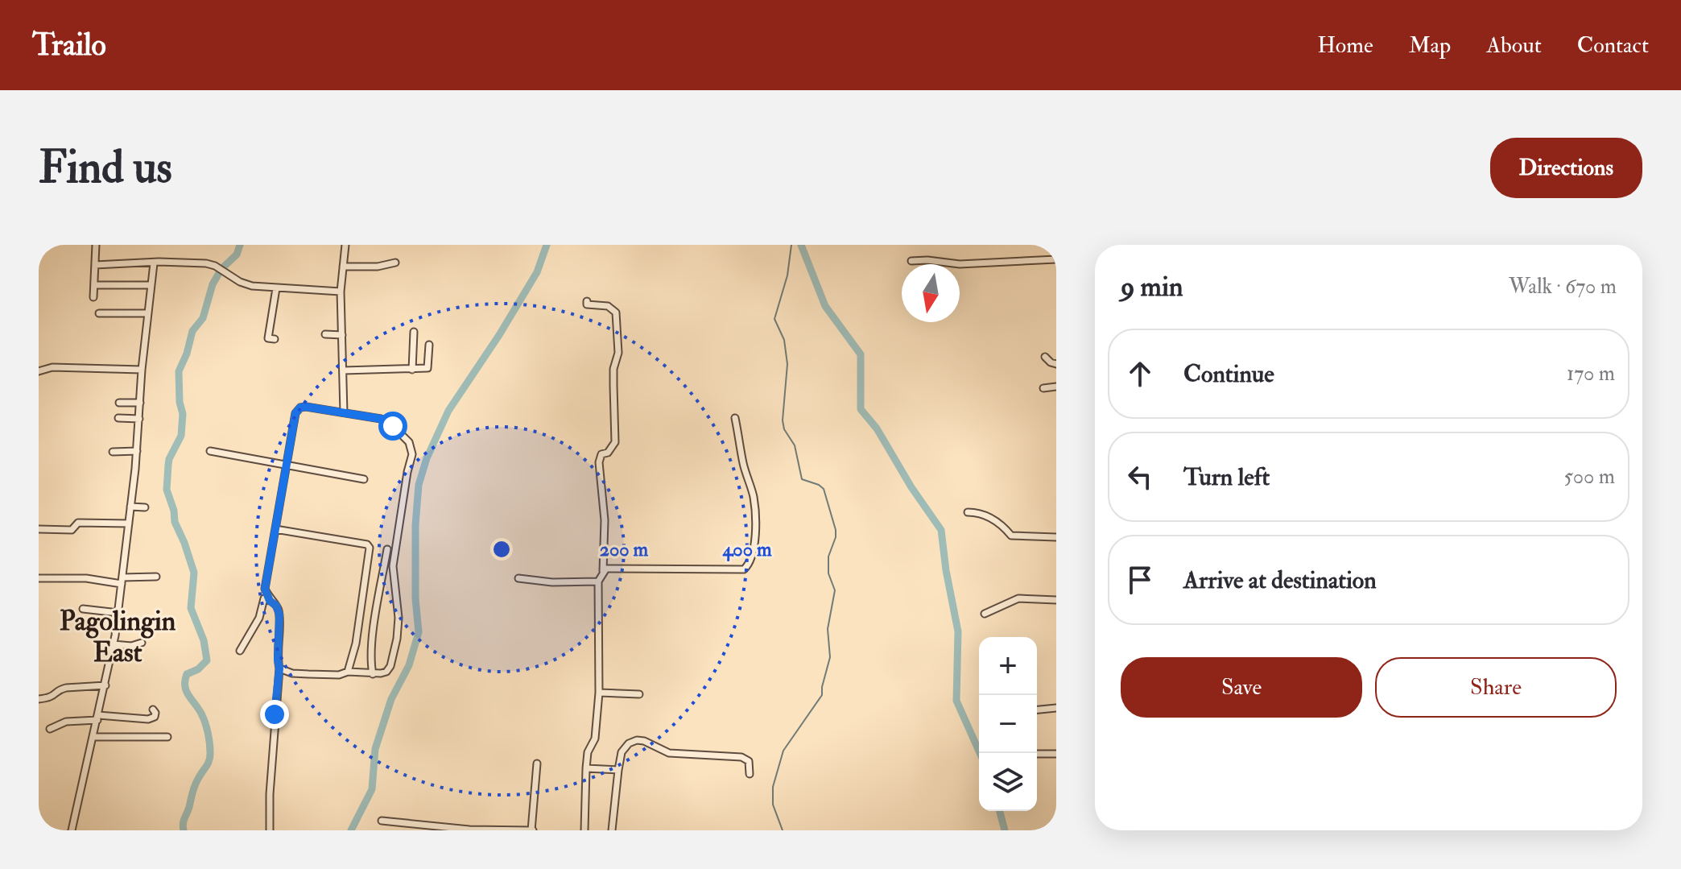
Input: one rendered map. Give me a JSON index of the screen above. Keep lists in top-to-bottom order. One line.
{"districts":["Pagolingin East"],"north":"bottom","page":{"header":"Trailo","nav":["Home","Map","About","Contact"],"buttons":["Directions",["Save","Share"]],"title":"Find us","heading":["9 min","Walk · 670 m"],"list":[["Continue","170 m"],["Turn left","500 m"],"Arrive at destination"],"map_buttons":["+","−"]},"rings":["200 m","400 m"]}
